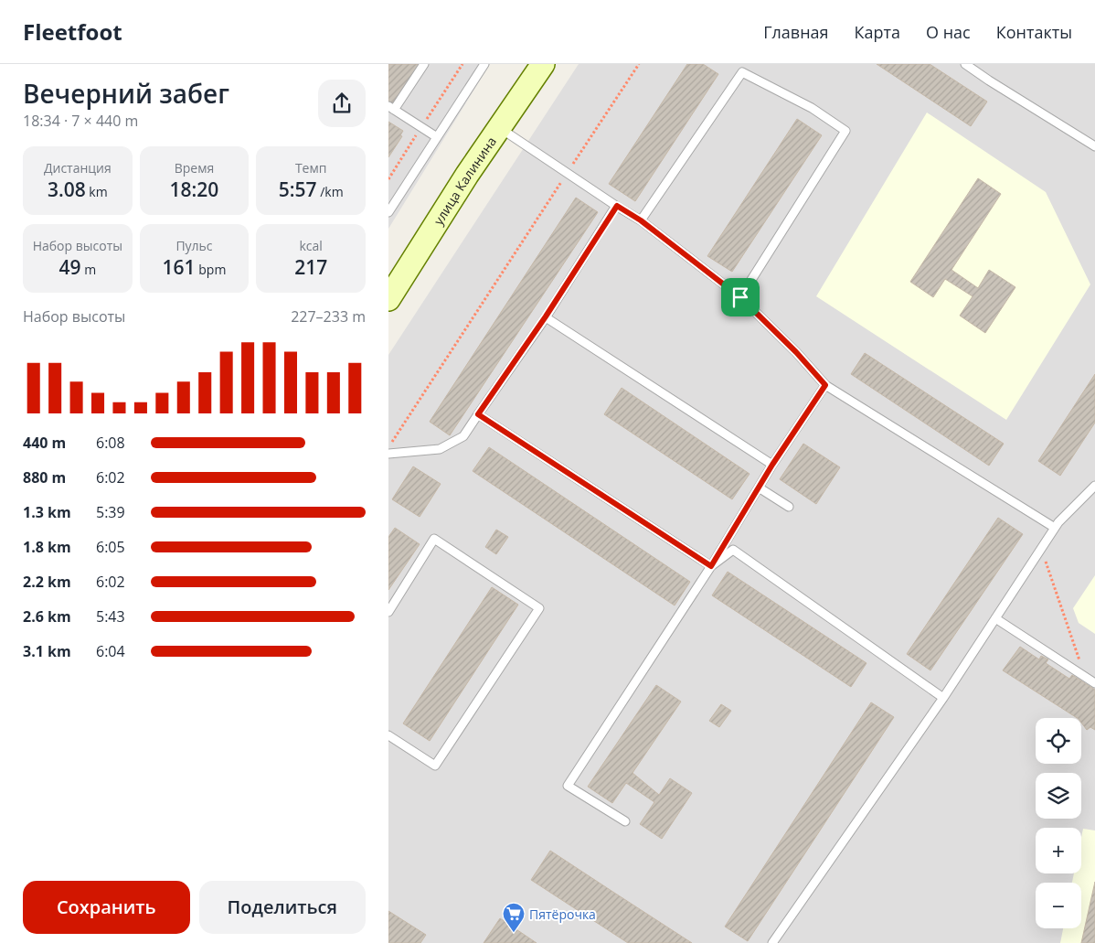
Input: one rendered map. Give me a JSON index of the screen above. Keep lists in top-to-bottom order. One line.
{"streets":{"street":["улица Калинина"]},"places":{"supermarket":["Пятёрочка"]},"page":{"header":"Fleetfoot","nav":["Главная","Карта","О нас","Контакты"],"heading":["Вечерний забег","18:34 · 7 × 440 m"],"stats":[["Дистанция","3.08 km"],["Время","18:20"],["Темп","5:57 /km"],["Набор высоты","49 m"],["Пульс","161 bpm"],["kcal","217"]],"chart":["Набор высоты","227–233 m"],"list":[{"name":"440 m","note":"6:08"},{"name":"880 m","note":"6:02"},{"name":"1.3 km","note":"5:39"},{"name":"1.8 km","note":"6:05"},{"name":"2.2 km","note":"6:02"},{"name":"2.6 km","note":"5:43"},{"name":"3.1 km","note":"6:04"}],"map_buttons":["+","−"],"buttons":["Сохранить","Поделиться"]}}
